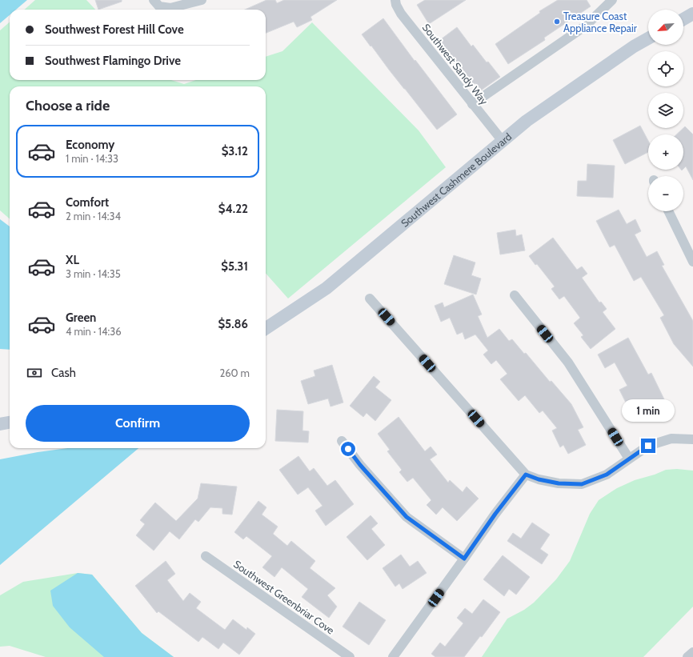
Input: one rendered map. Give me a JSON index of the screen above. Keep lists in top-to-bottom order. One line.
{"streets":{"street":["Southwest Sandy Way","Southwest Cashmere Boulevard","Southwest Greenbriar Cove"]},"crossings":[["Southwest Sandy Way","Southwest Cashmere Boulevard"]],"places":["Treasure Coast Appliance Repair"],"north":"bottom left","page":{"map_buttons":["+","−"],"banner":["Southwest Forest Hill Cove","Southwest Flamingo Drive"],"heading":"Choose a ride","list":[{"name":"Economy","note":"1 min · 14:33","value":"$3.12"},{"name":"Comfort","note":"2 min · 14:34","value":"$4.22"},{"name":"XL","note":"3 min · 14:35","value":"$5.31"},{"name":"Green","note":"4 min · 14:36","value":"$5.86"}],"pay":["Cash","260 m"],"buttons":"Confirm","bubble":"1 min"}}
